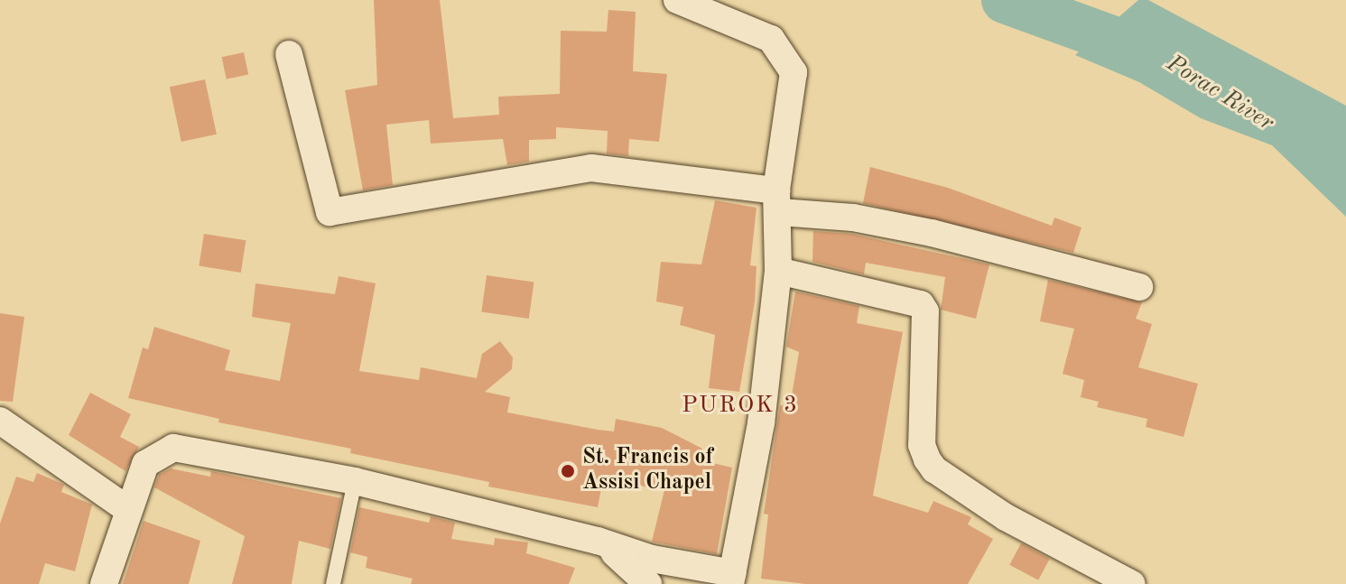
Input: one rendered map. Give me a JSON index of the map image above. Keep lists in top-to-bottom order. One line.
{"districts":["PUROK 3"],"water":["Porac River"],"places":["St. Francis of Assisi Chapel"]}
